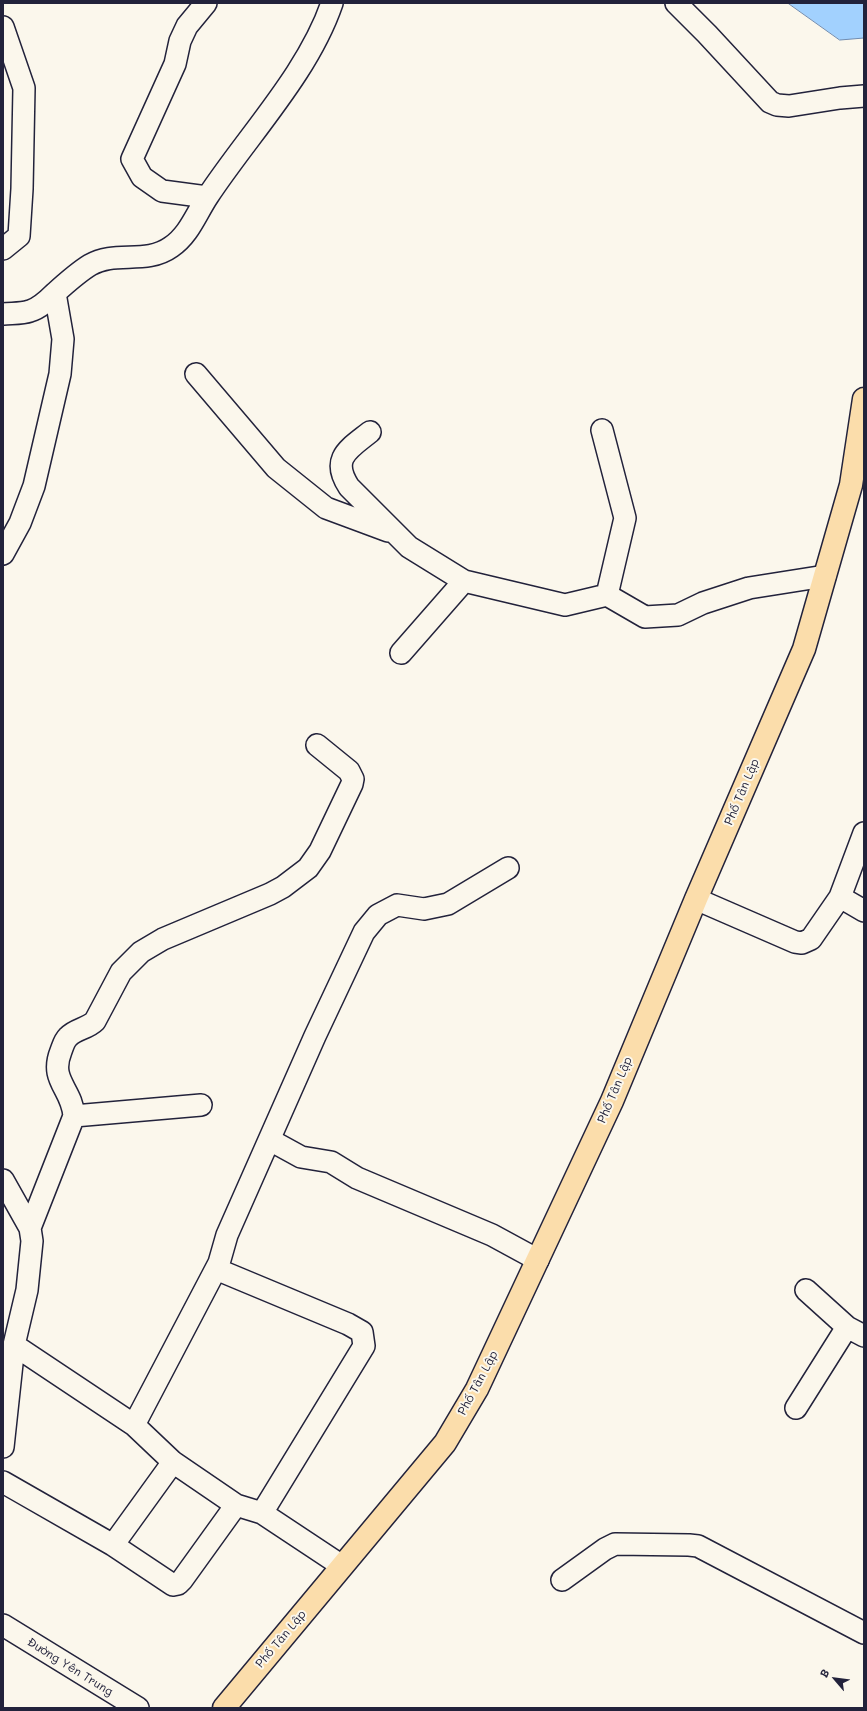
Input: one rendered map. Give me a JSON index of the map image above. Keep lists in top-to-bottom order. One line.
{"streets":{"main road":["Phố Tân Lập"],"street":["Đường Yên Trung"]},"north":"top left"}
